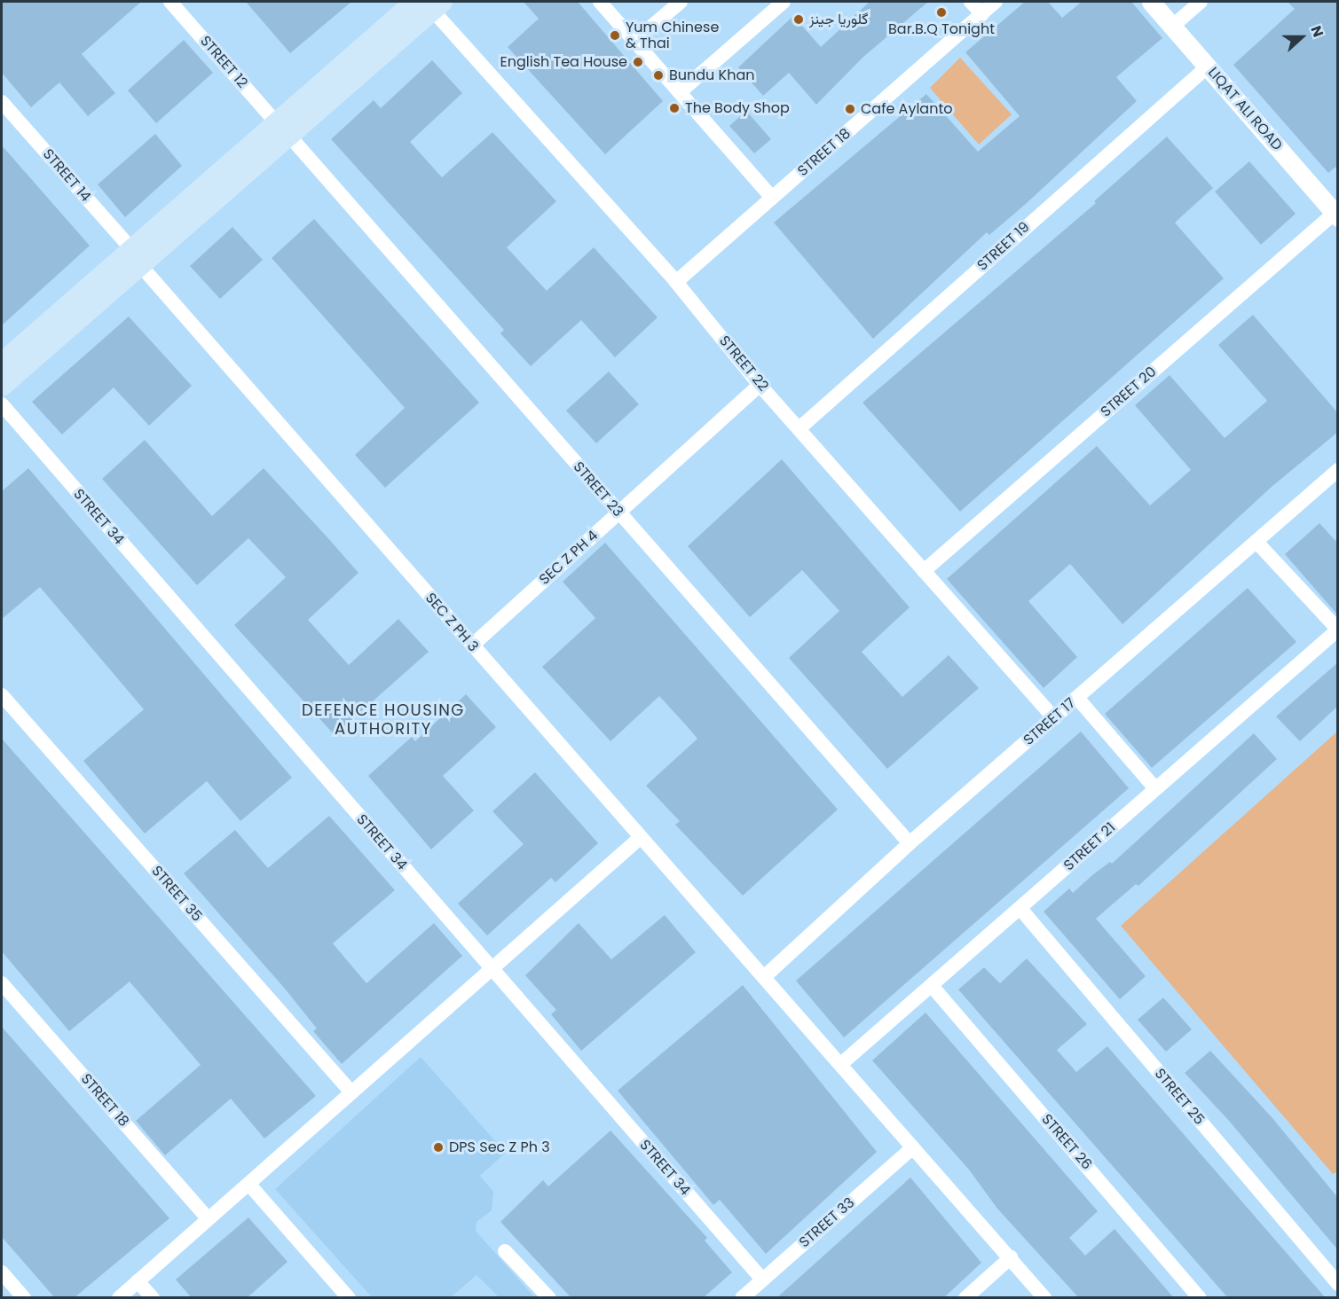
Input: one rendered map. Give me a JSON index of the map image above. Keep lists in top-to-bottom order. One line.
{"streets":{"street":["STREET 12","LIQAT ALI ROAD","STREET 18","STREET 14","STREET 19","STREET 22","STREET 20","STREET 23","STREET 34","SEC Z PH 4","SEC Z PH 3","STREET 17","STREET 21","STREET 35","STREET 25","STREET 26","STREET 33"]},"crossings":[["STREET 12","STREET 23"],["LIQAT ALI ROAD","STREET 19"],["LIQAT ALI ROAD","STREET 20"],["STREET 18","STREET 22"],["STREET 14","SEC Z PH 3"],["STREET 19","STREET 22"],["STREET 22","STREET 20"],["STREET 22","SEC Z PH 4"],["STREET 22","STREET 17"],["STREET 23","SEC Z PH 4"],["STREET 23","STREET 17"],["STREET 34","STREET 33"],["SEC Z PH 4","SEC Z PH 3"],["SEC Z PH 3","STREET 17"],["SEC Z PH 3","STREET 21"],["SEC Z PH 3","STREET 33"],["STREET 21","STREET 25"],["STREET 21","STREET 26"]],"districts":["DEFENCE HOUSING AUTHORITY"],"places":["Bar.B.Q Tonight","گلوریا جینز","Yum Chinese & Thai","English Tea House","Bundu Khan","The Body Shop","Cafe Aylanto","DPS Sec Z Ph 3"],"north":"right"}
